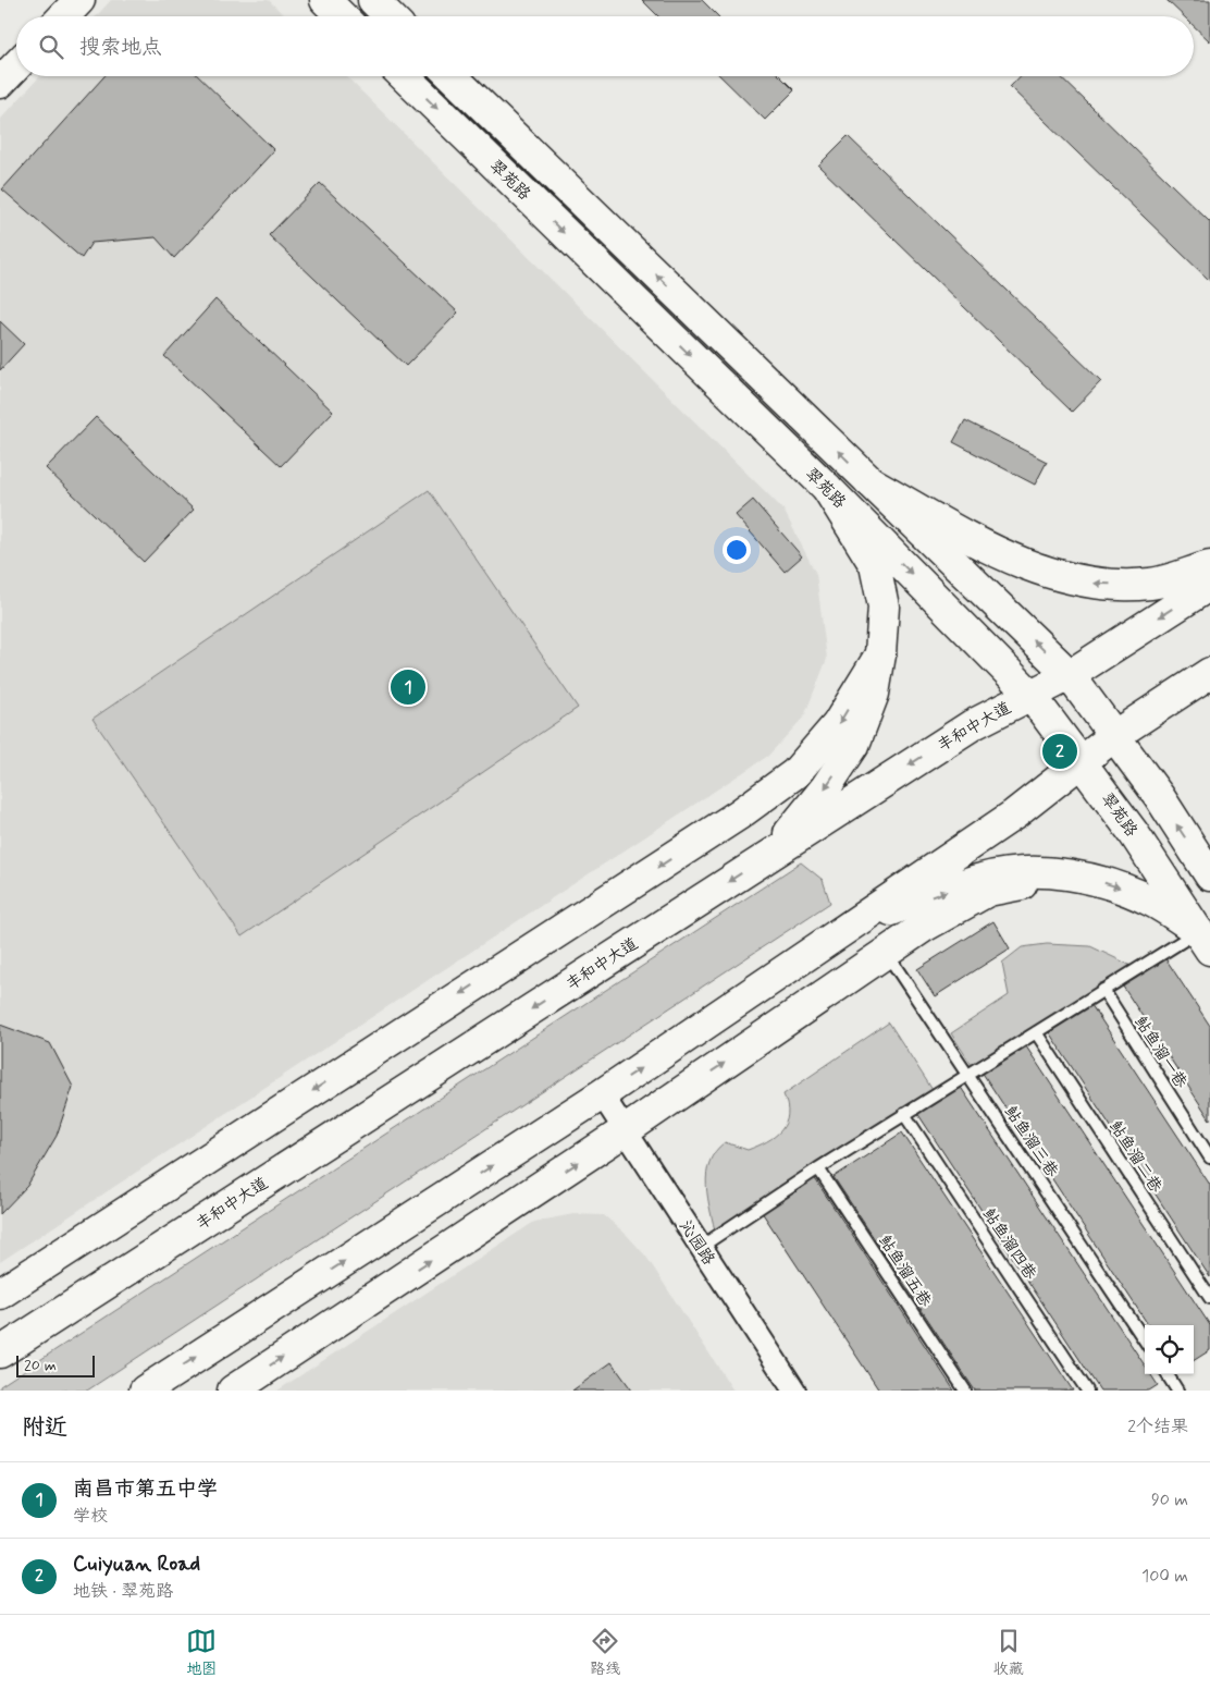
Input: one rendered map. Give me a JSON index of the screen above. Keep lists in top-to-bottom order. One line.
{"streets":{"main road":["翠苑路","丰和中大道"],"street":["沁园路"],"lane":["鲇鱼溜一巷","鲇鱼溜三巷","鲇鱼溜二巷","鲇鱼溜四巷","鲇鱼溜五巷"]},"crossings":[["翠苑路","丰和中大道"]],"scale_bar":"20 m","page":{"search":"搜索地点","pins":["1","2"],"scale":"20 m","heading":["附近","2个结果"],"list":[{"mark":"1","name":"南昌市第五中学","note":"学校","value":"90 m"},{"mark":"2","name":"Cuiyuan Road","note":"地铁 · 翠苑路","value":"100 m"}],"nav":["地图","路线","收藏"]}}
